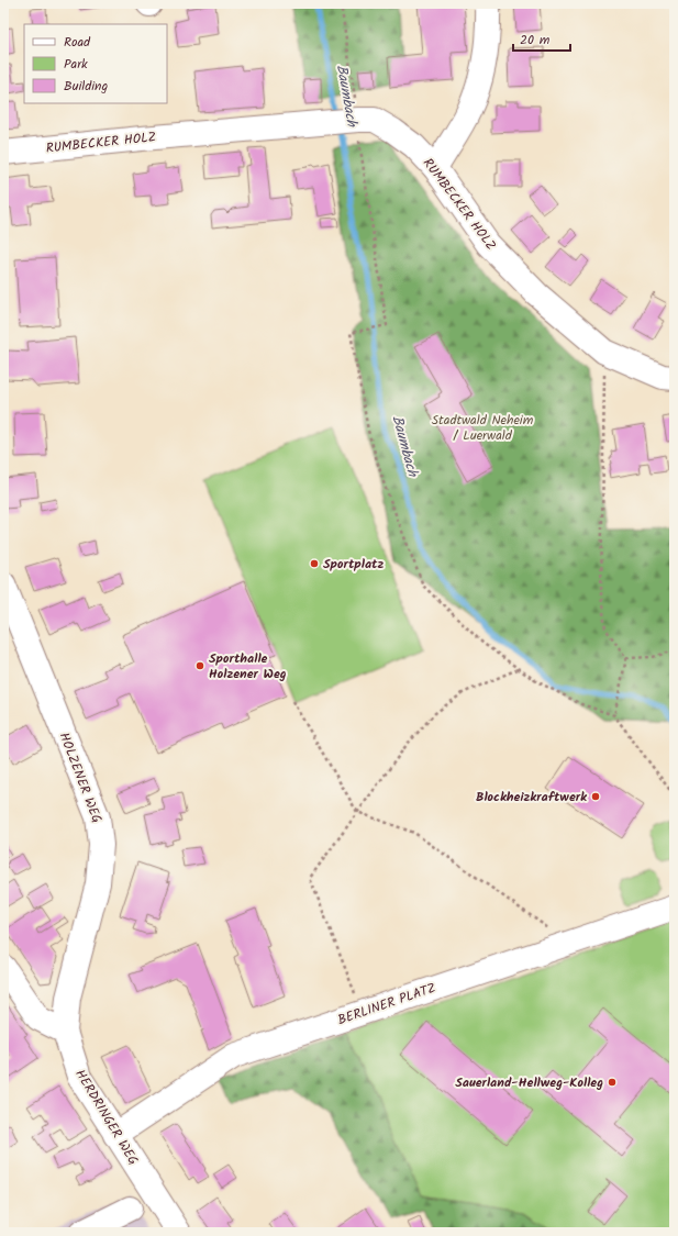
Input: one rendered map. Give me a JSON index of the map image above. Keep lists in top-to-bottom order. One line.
{"streets":{"street":["RUMBECKER HOLZ","HOLZENER WEG","BERLINER PLATZ","HERDRINGER WEG"]},"crossings":[["HOLZENER WEG","HERDRINGER WEG"],["BERLINER PLATZ","HERDRINGER WEG"]],"water":["Baumbach"],"parks":["Stadtwald Neheim / Luerwald"],"places":["Sportplatz","Sporthalle Holzener Weg","Blockheizkraftwerk","Sauerland-Hellweg-Kolleg"],"legend":["Road","Park","Building"],"scale_bar":"20 m"}
